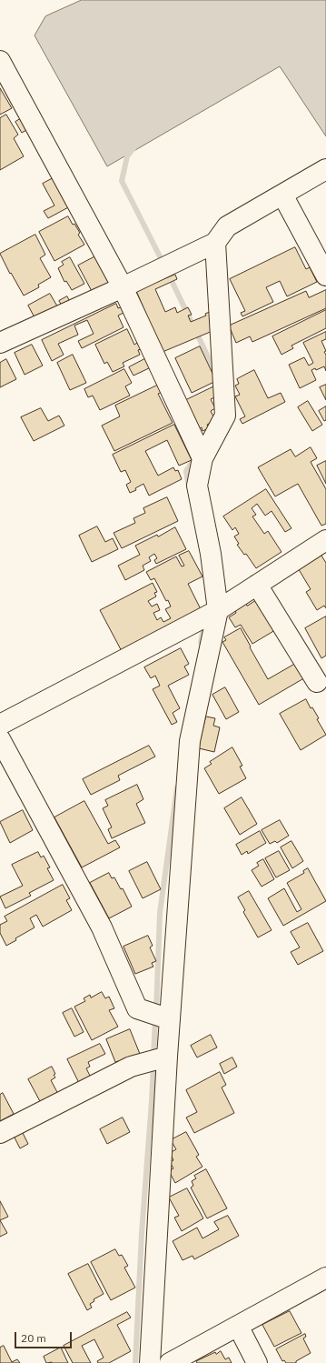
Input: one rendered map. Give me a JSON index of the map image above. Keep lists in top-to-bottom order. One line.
{"scale_bar":"20 m"}
